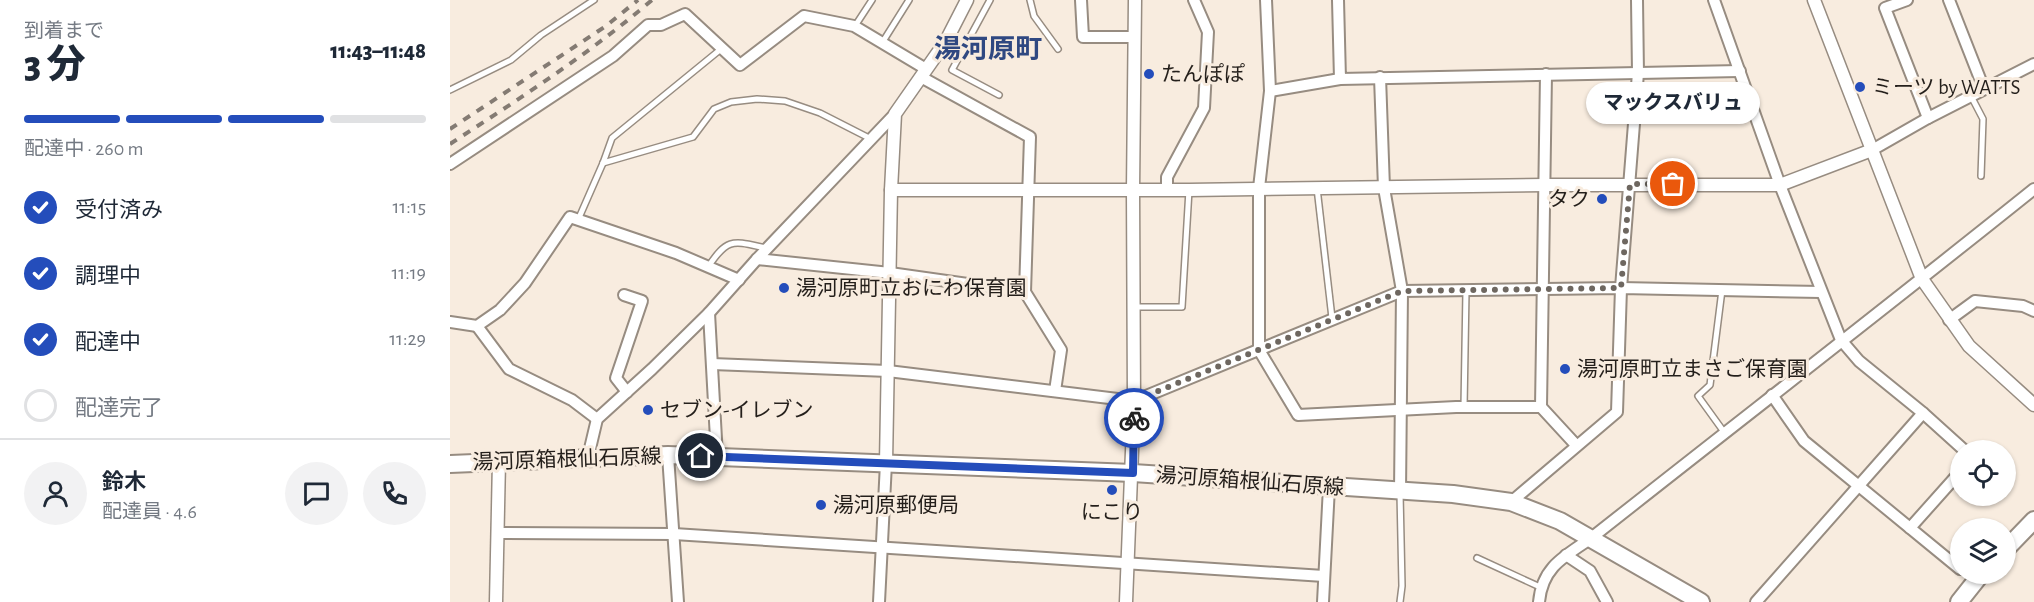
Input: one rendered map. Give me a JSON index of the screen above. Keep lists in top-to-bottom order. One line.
{"streets":{"main road":["湯河原箱根仙石原線"]},"districts":["湯河原町"],"places":["たんぽぽ","ミーツ by WATTS","マックスバリュ","タク","湯河原町立おにわ保育園","湯河原町立まさご保育園","セブン-イレブン","にこり","湯河原郵便局"],"page":{"heading":["3 分","到着まで","11:43–11:48"],"panel":["鈴木","配達員 · 4.6"],"bubble":"マックスバリュ","bar":"配達中 · 260 m","list":[["受付済み","11:15"],["調理中","11:19"],["配達中","11:29"],"配達完了"]}}
